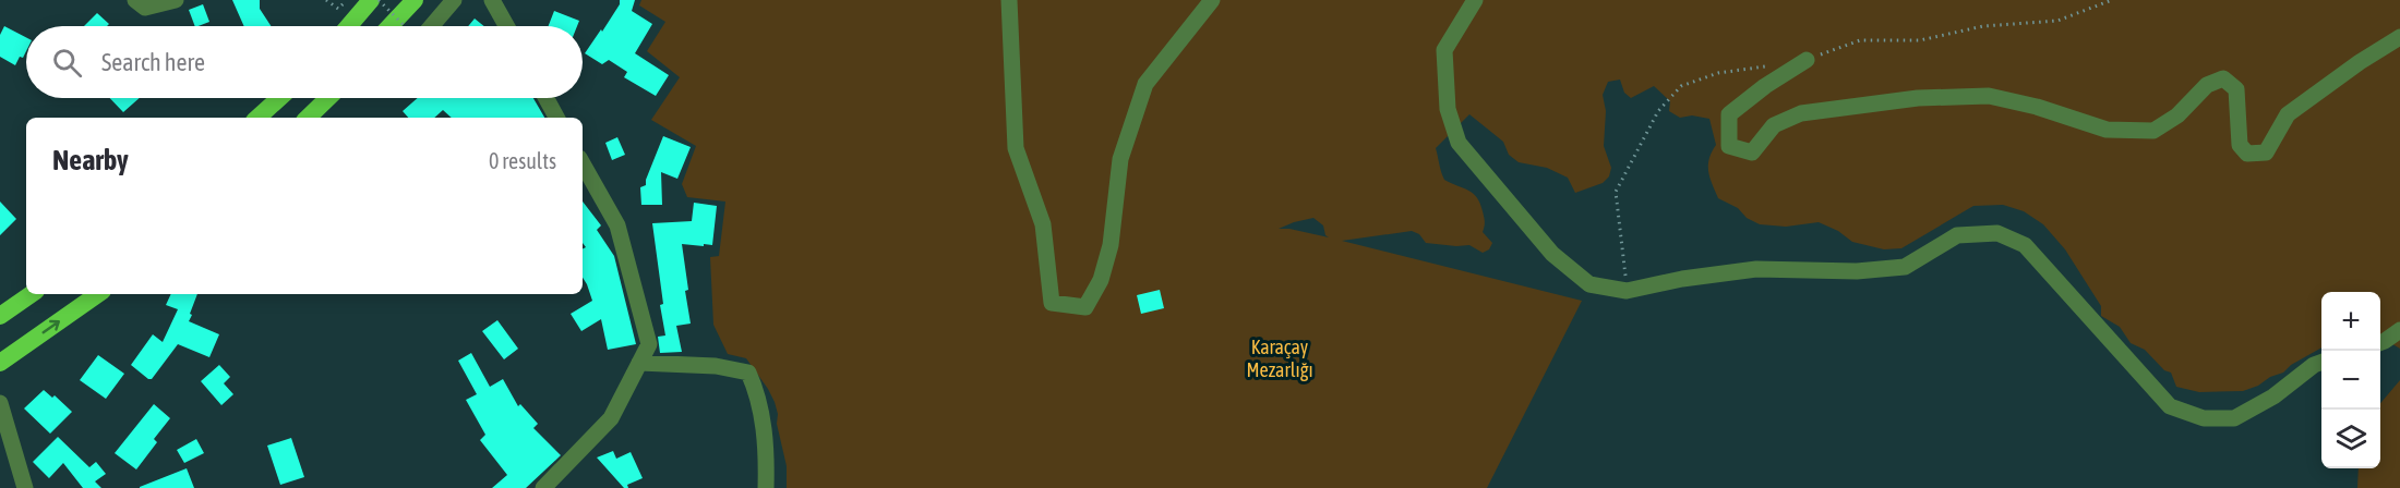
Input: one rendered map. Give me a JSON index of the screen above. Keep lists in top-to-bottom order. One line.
{"parks":["Karaçay Mezarlığı"],"page":{"search":"Search here","heading":["Nearby","0 results"],"map_buttons":["+","−"]}}
